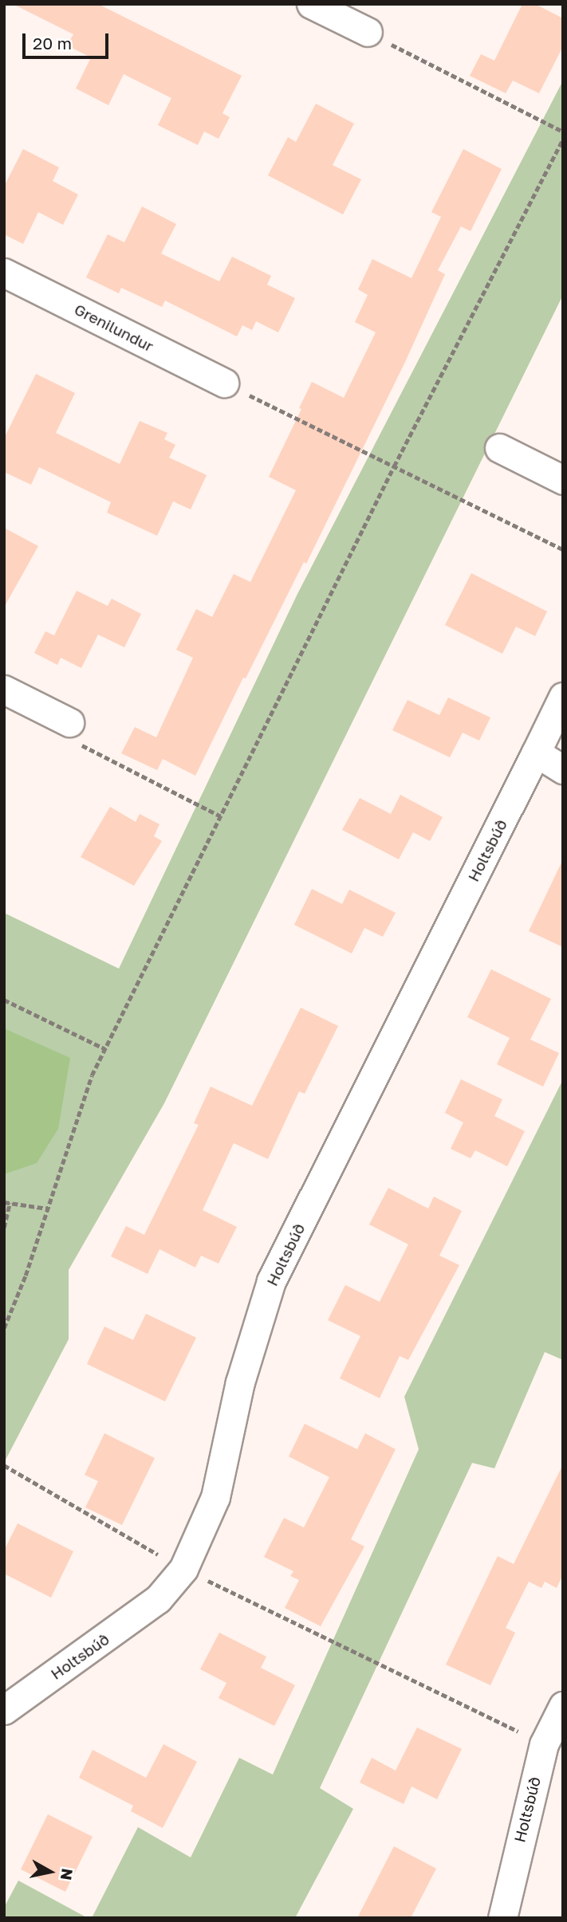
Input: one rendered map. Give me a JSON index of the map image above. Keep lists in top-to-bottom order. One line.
{"streets":{"street":["Grenilundur","Holtsbúð"]},"scale_bar":"20 m","north":"right"}
